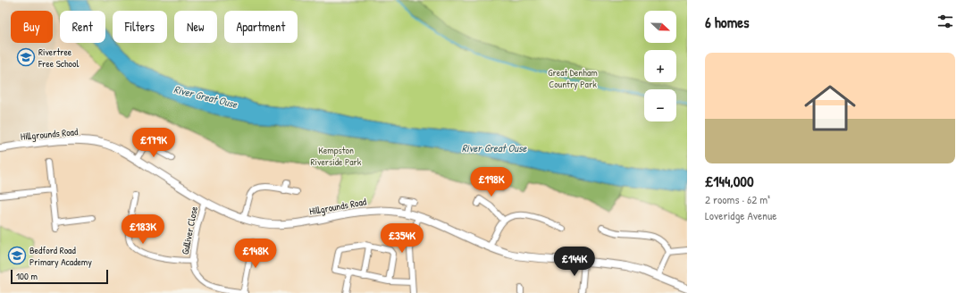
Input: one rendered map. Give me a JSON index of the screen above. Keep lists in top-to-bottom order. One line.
{"streets":{"street":["Hillgrounds Road","Gulliver Close"]},"crossings":[["Hillgrounds Road","Gulliver Close"]],"water":["River Great Ouse"],"parks":["Great Denham Country Park","Kempston Riverside Park"],"places":{"school or university":["Rivertree Free School","Bedford Road Primary Academy"]},"scale_bar":"100 m","north":"right","page":{"heading":"6 homes","map_buttons":["+","−"],"chip":["Buy","Rent","Filters","New","Apartment"],"list":[{"name":"£144,000","note":"2 rooms · 62 m² · Loveridge Avenue"}],"price":["£179K","£198K","£183K","£354K","£148K","£144K"],"scale":"100 m"}}
